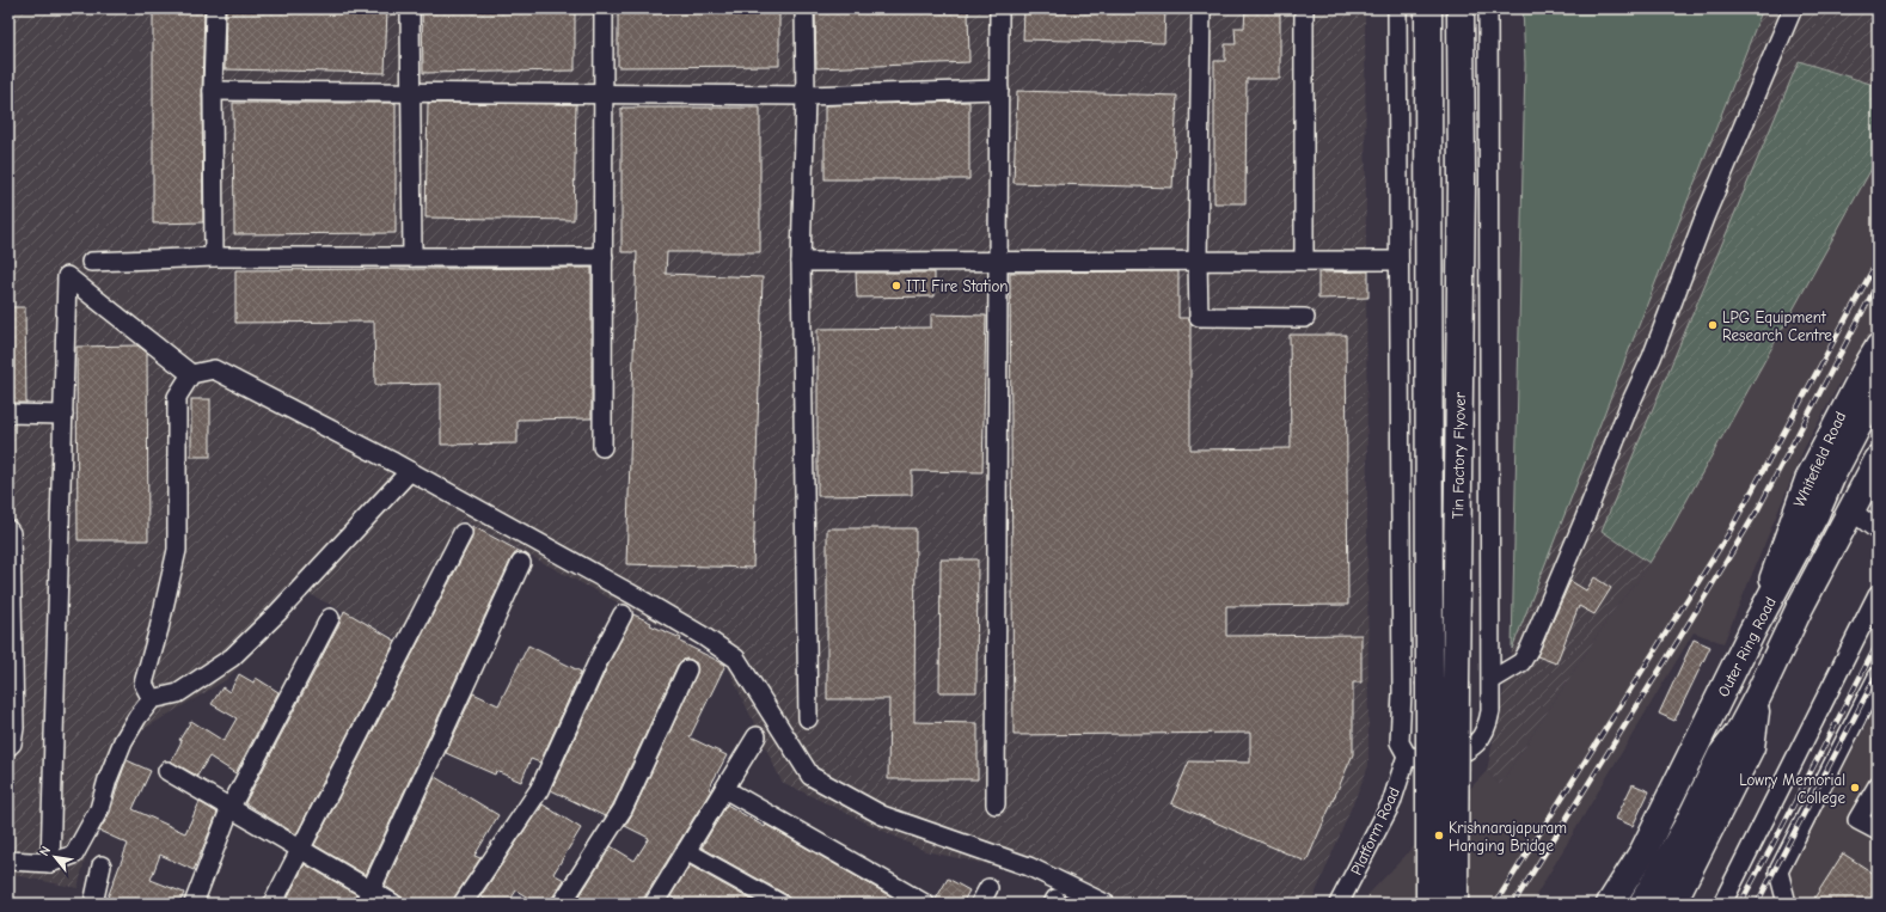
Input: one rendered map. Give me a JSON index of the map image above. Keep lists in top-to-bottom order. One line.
{"streets":{"highway":["Tin Factory Flyover","Outer Ring Road"],"main road":["Whitefield Road"],"street":["Platform Road"]},"crossings":[["Whitefield Road","Outer Ring Road"]],"places":["ITI Fire Station","LPG Equipment Research Centre","Lowry Memorial College","Krishnarajapuram Hanging Bridge"],"north":"top left"}
